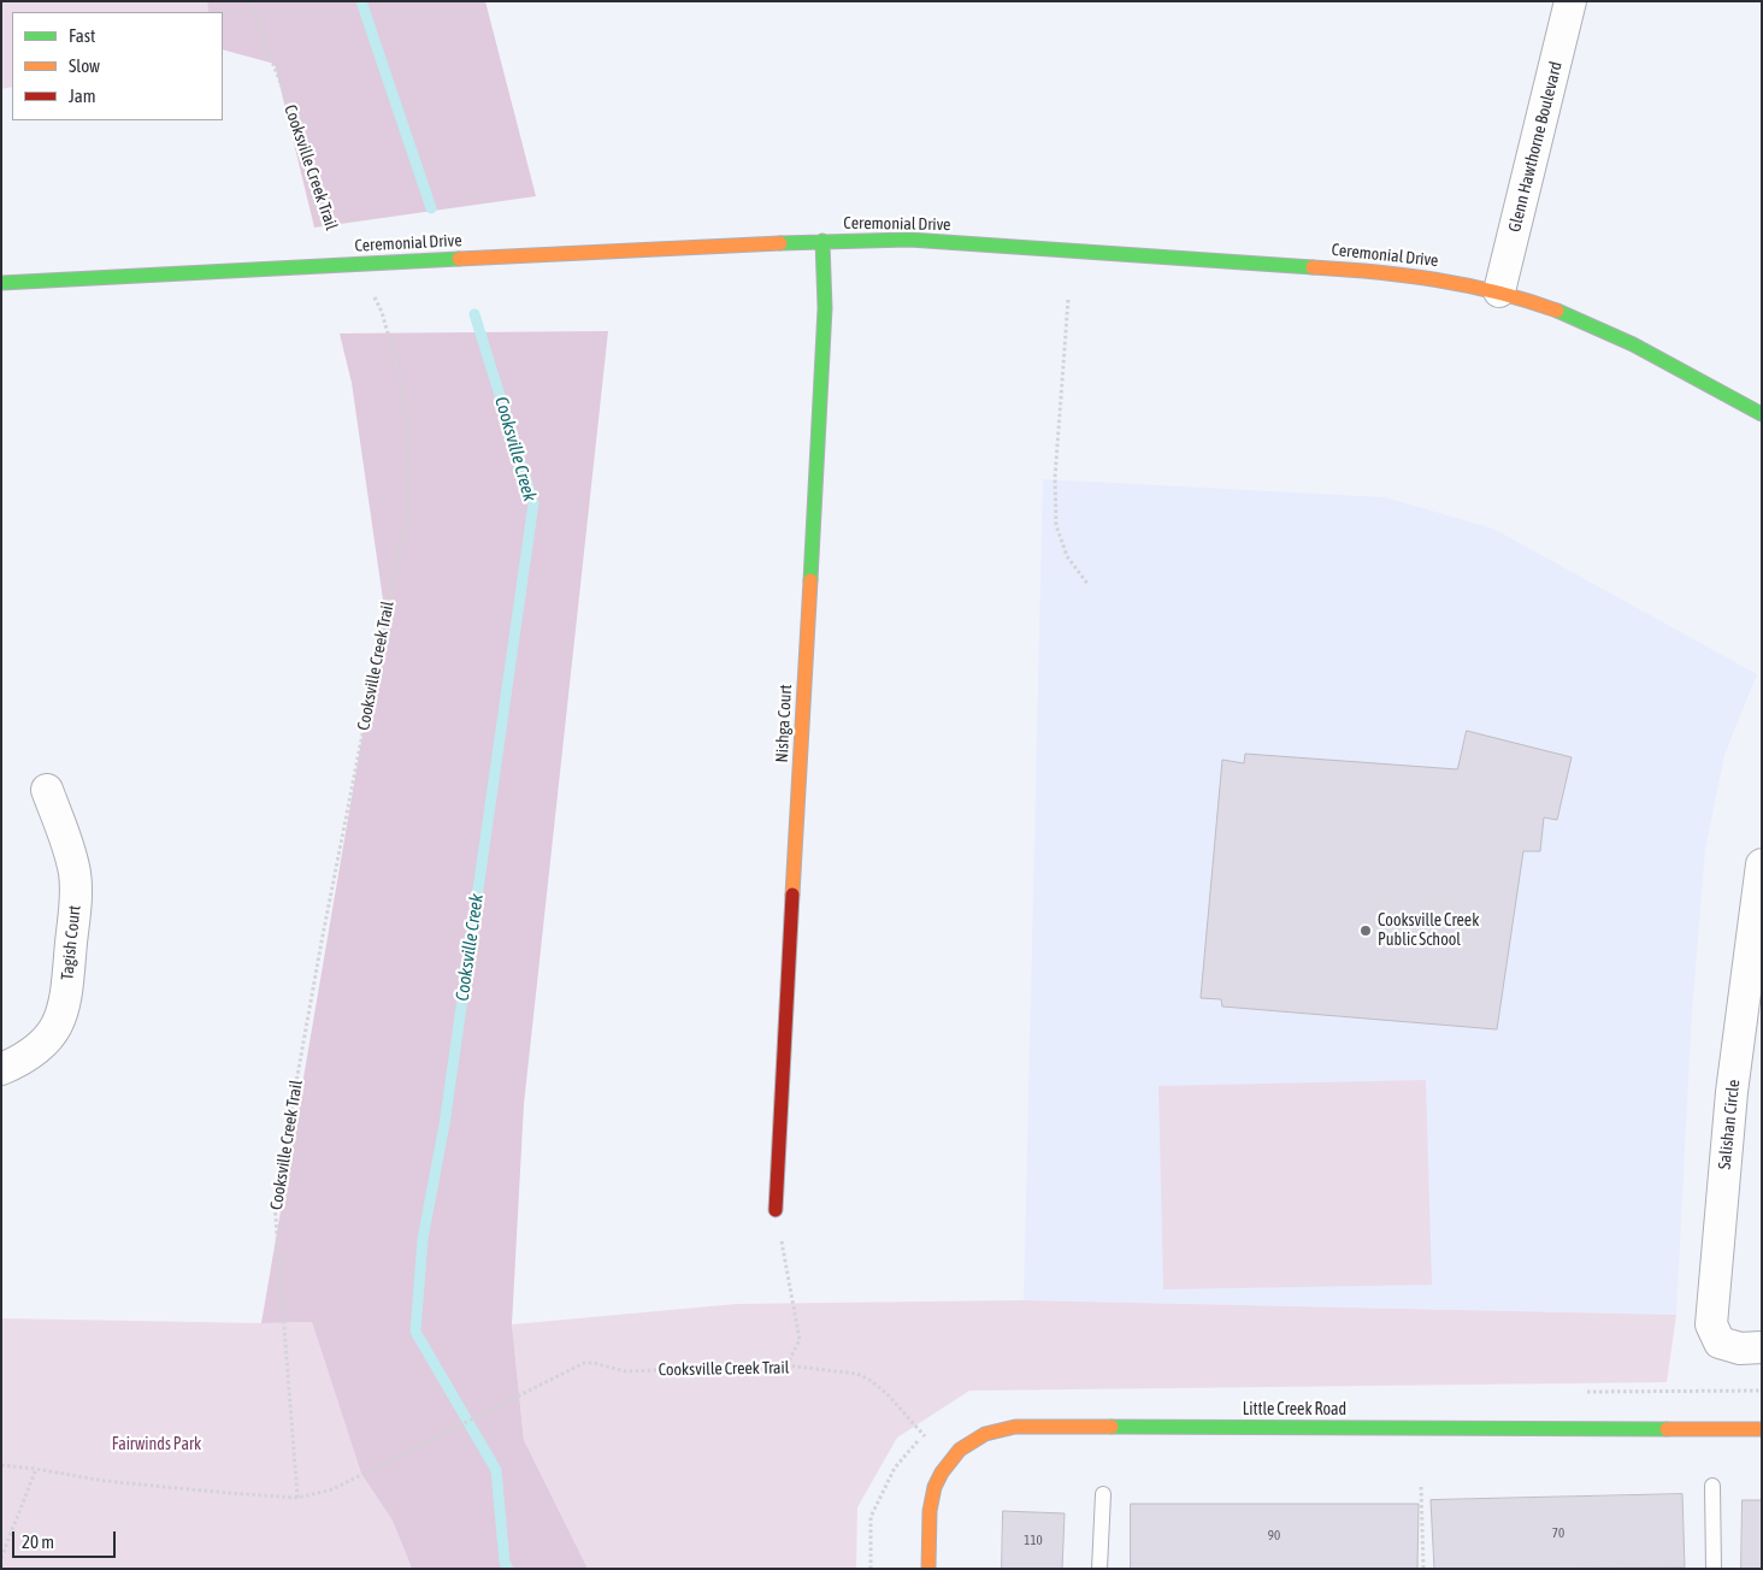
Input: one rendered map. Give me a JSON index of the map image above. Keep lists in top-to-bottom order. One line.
{"streets":{"street":["Glenn Hawthorne Boulevard","Ceremonial Drive","Nishga Court","Tagish Court","Salishan Circle","Little Creek Road"],"path":["Cooksville Creek Trail"]},"crossings":[["Glenn Hawthorne Boulevard","Ceremonial Drive"],["Cooksville Creek Trail","Ceremonial Drive"],["Ceremonial Drive","Nishga Court"]],"water":["Cooksville Creek"],"parks":["Fairwinds Park"],"places":["Cooksville Creek Public School"],"house_numbers":["70","90","110"],"legend":["Fast","Slow","Jam"],"scale_bar":"20 m"}
